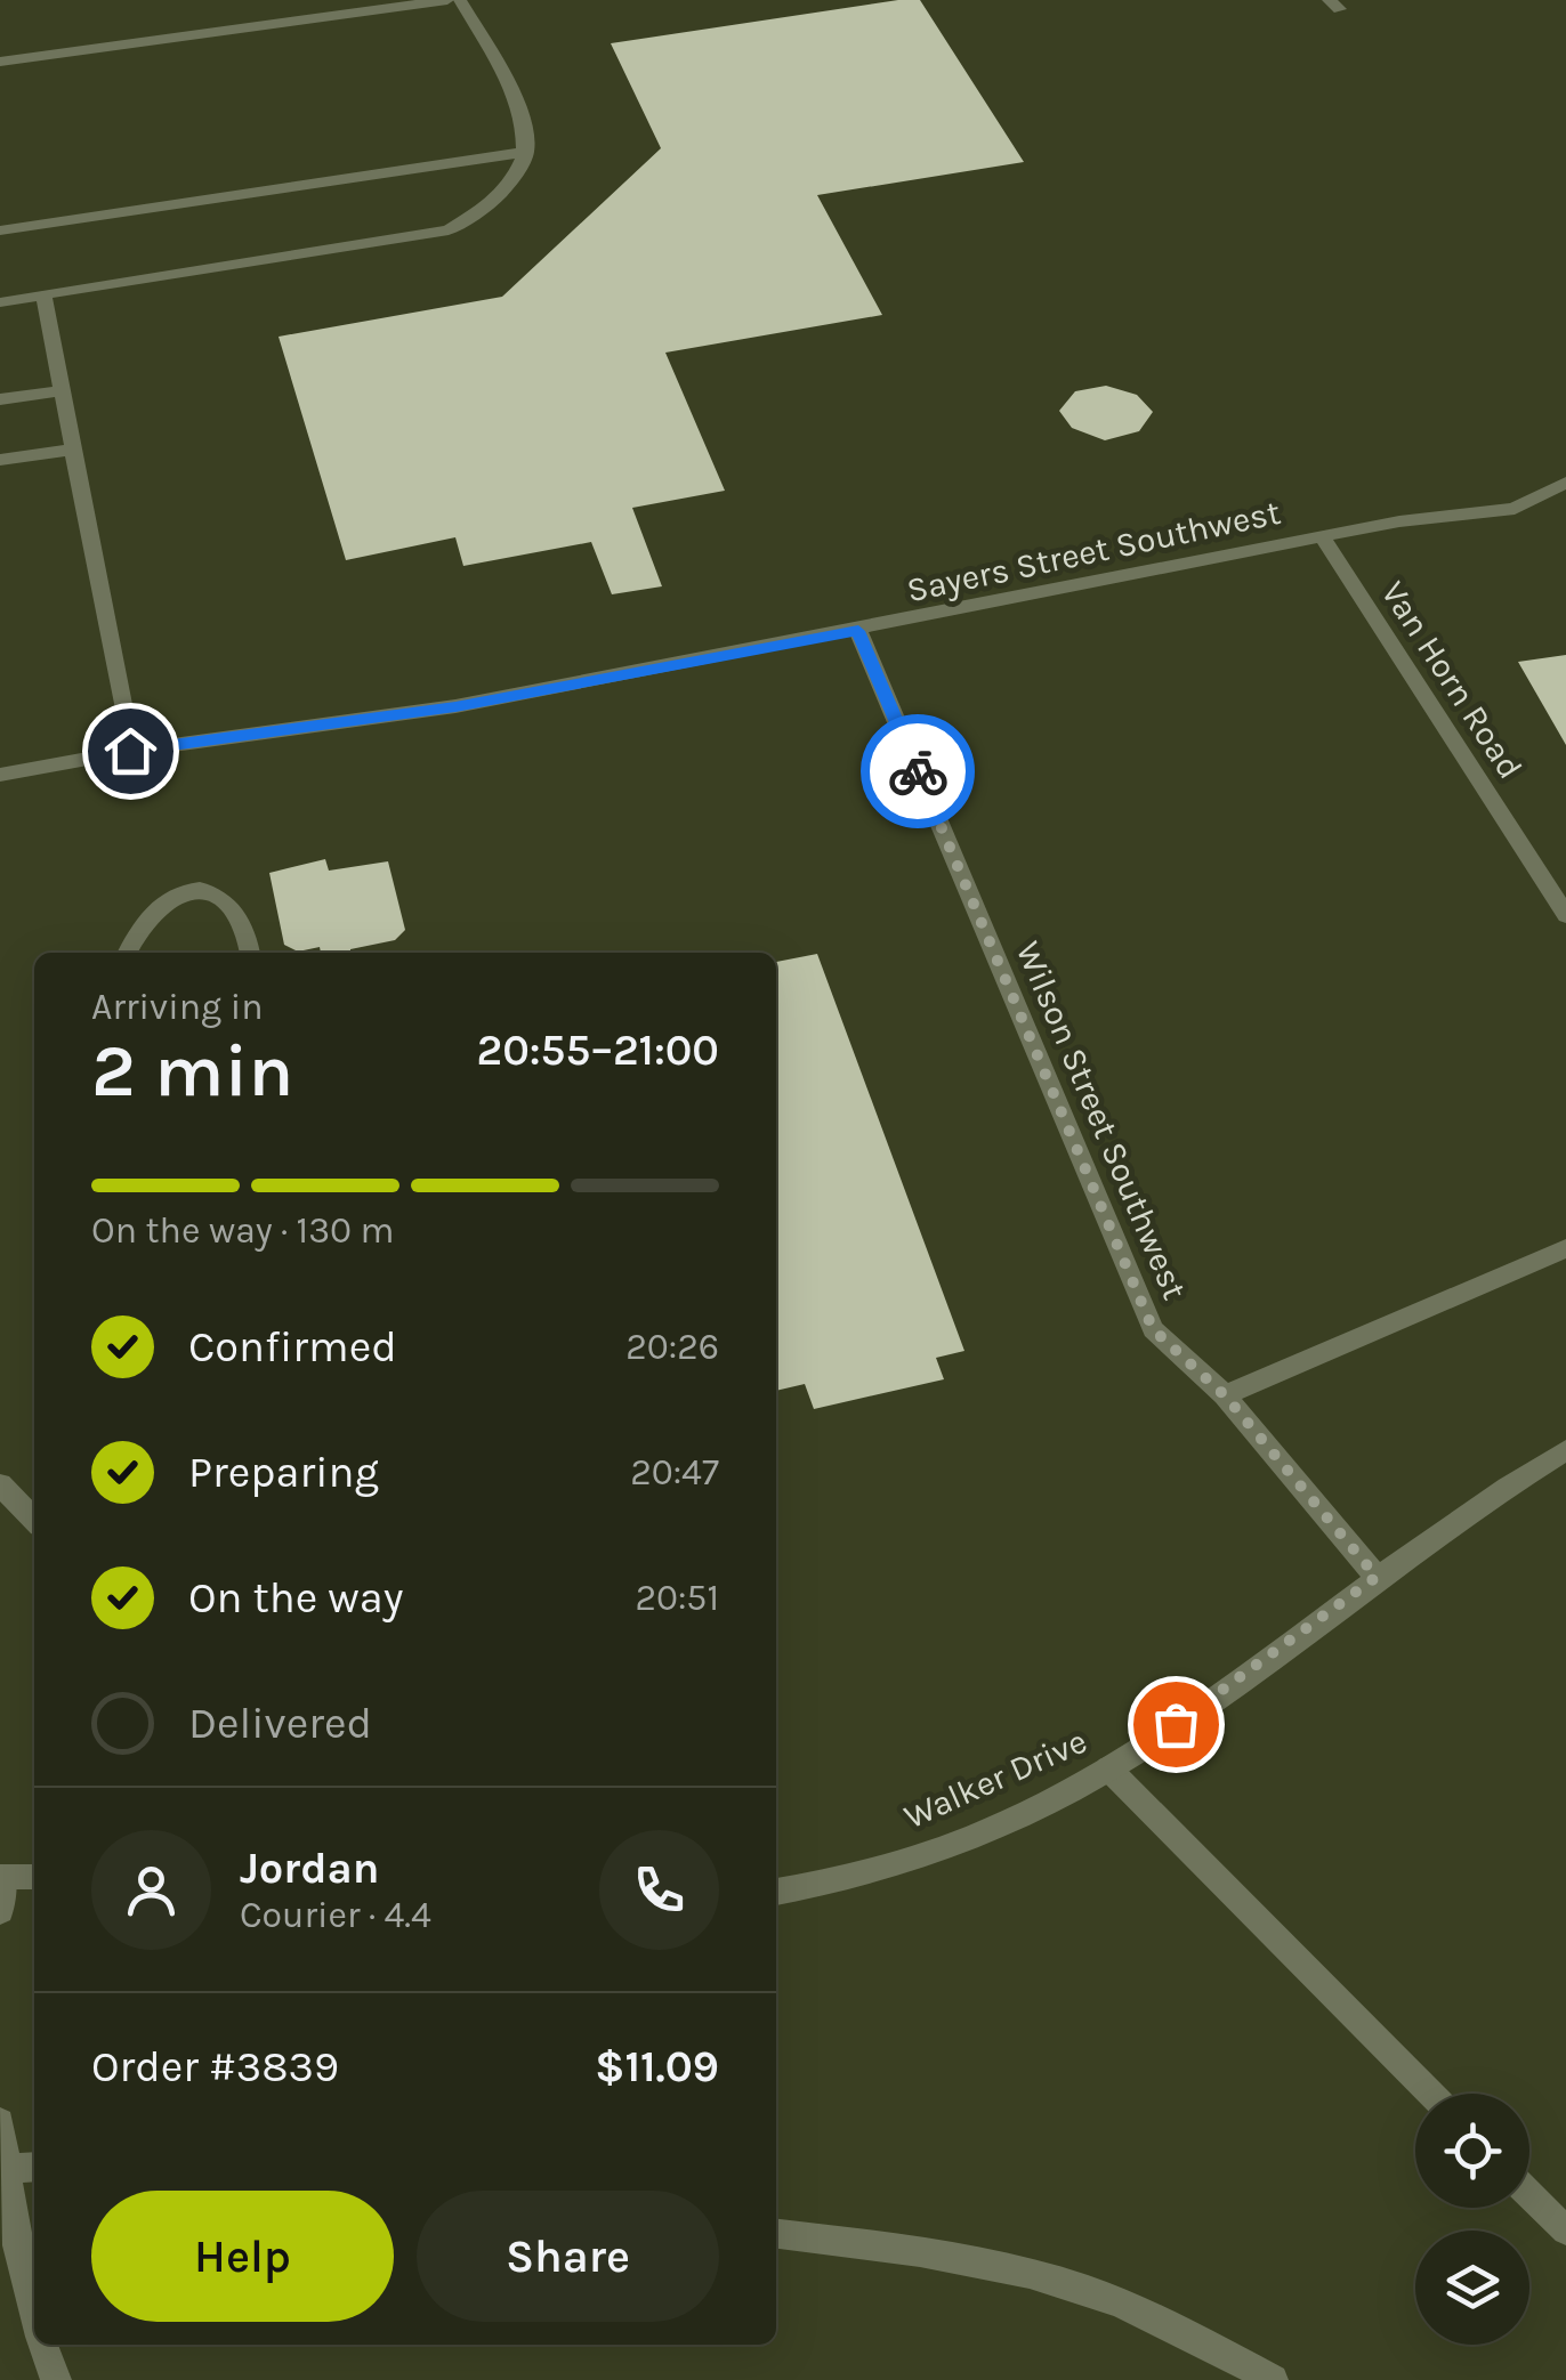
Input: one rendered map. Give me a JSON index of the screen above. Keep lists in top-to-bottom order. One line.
{"streets":{"street":["Sayers Street Southwest","Van Horn Road","Wilson Street Southwest","Walker Drive"]},"crossings":[["Sayers Street Southwest","Van Horn Road"],["Sayers Street Southwest","Wilson Street Southwest"],["Wilson Street Southwest","Walker Drive"]],"page":{"heading":["2 min","Arriving in","20:55–21:00"],"panel":["Jordan","Courier · 4.4","Order #3839","$11.09"],"bar":"On the way · 130 m","list":[["Confirmed","20:26"],["Preparing","20:47"],["On the way","20:51"],"Delivered"],"buttons":["Help","Share"]}}
